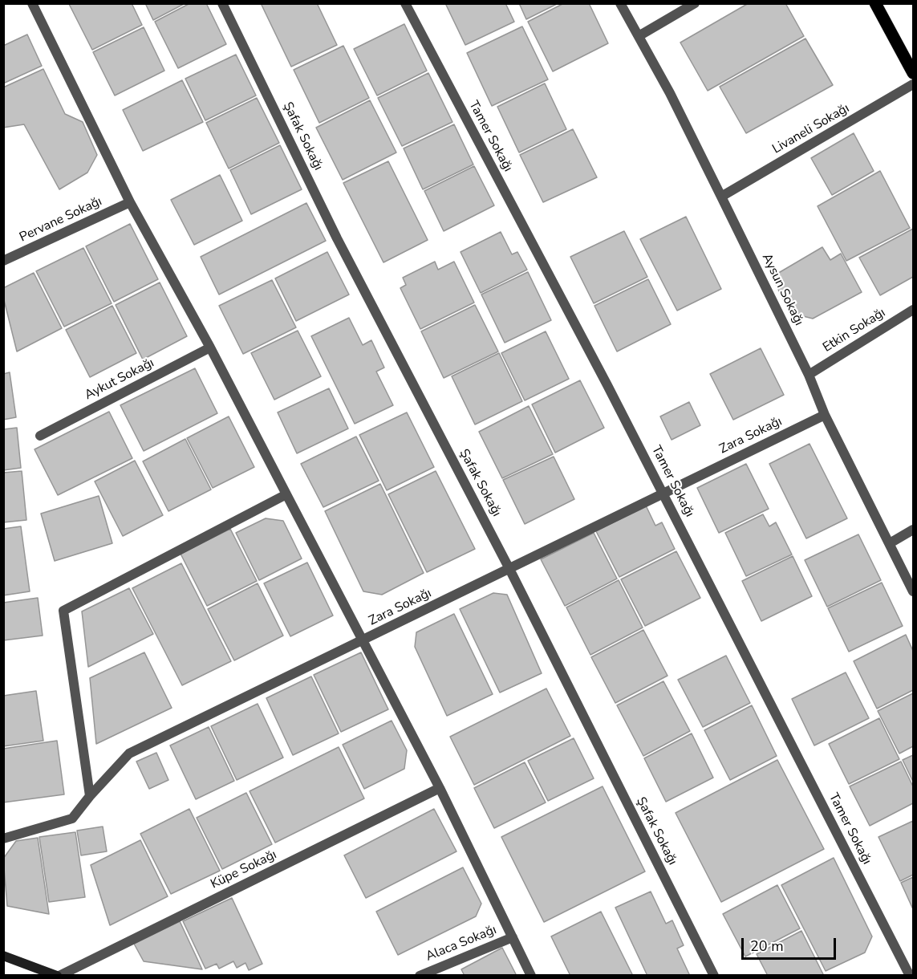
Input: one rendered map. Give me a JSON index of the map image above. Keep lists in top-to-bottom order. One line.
{"streets":{"street":["Livaneli Sokağı","Şafak Sokağı","Tamer Sokağı","Pervane Sokağı","Aysun Sokağı","Etkin Sokağı","Aykut Sokağı","Zara Sokağı","Küpe Sokağı","Alaca Sokağı"]},"crossings":[["Livaneli Sokağı","Aysun Sokağı"],["Şafak Sokağı","Zara Sokağı"],["Tamer Sokağı","Zara Sokağı"],["Aysun Sokağı","Etkin Sokağı"],["Aysun Sokağı","Zara Sokağı"]],"scale_bar":"20 m"}
